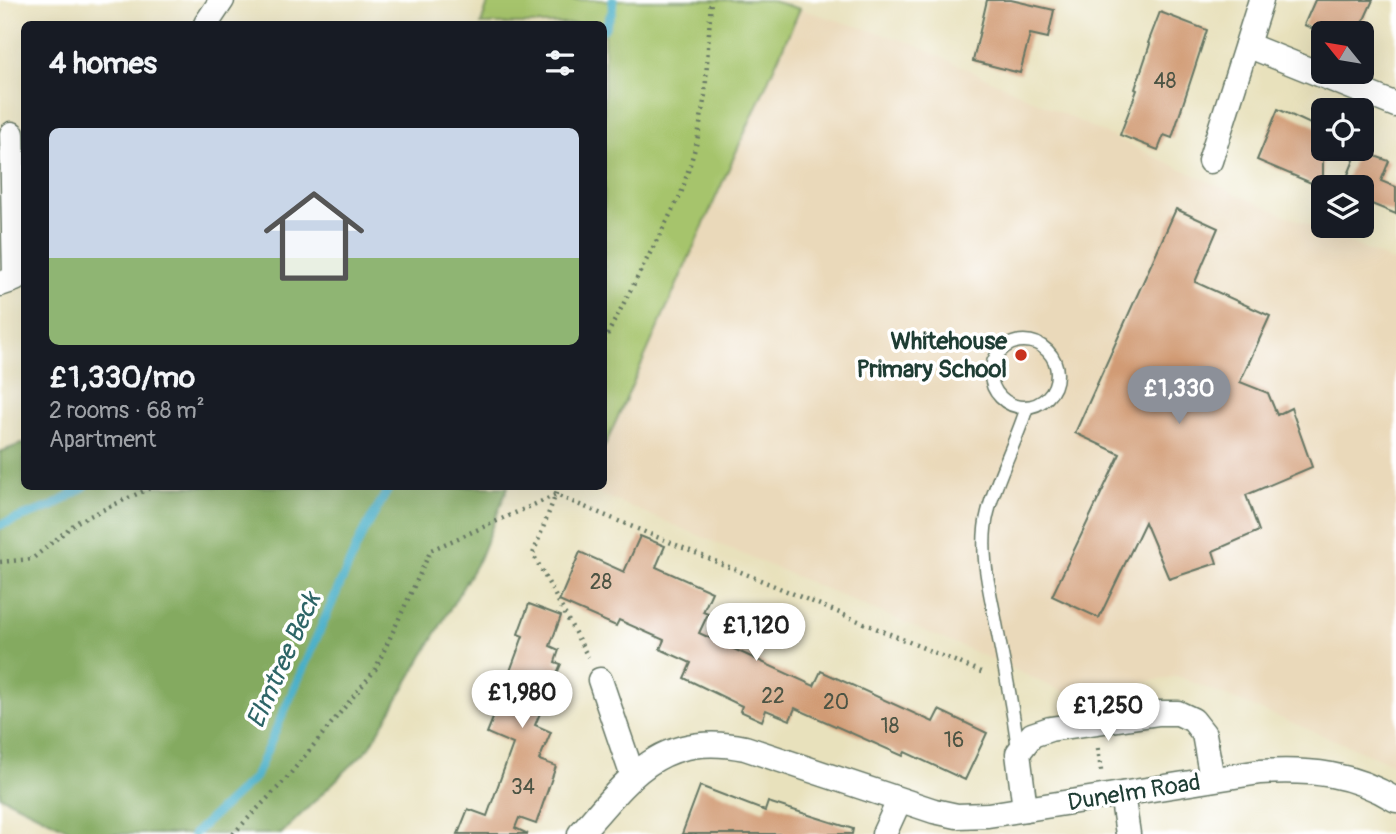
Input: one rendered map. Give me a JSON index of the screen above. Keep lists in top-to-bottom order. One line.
{"streets":{"street":["Dunelm Road"]},"water":["Elmtree Beck"],"places":["Whitehouse Primary School"],"house_numbers":["48","28","22","20","18","16","34"],"north":"top left","page":{"heading":"4 homes","list":[{"name":"£1,330/mo","note":"2 rooms · 68 m² · Apartment"}],"price":["£1,330","£1,120","£1,980","£1,250"]}}
